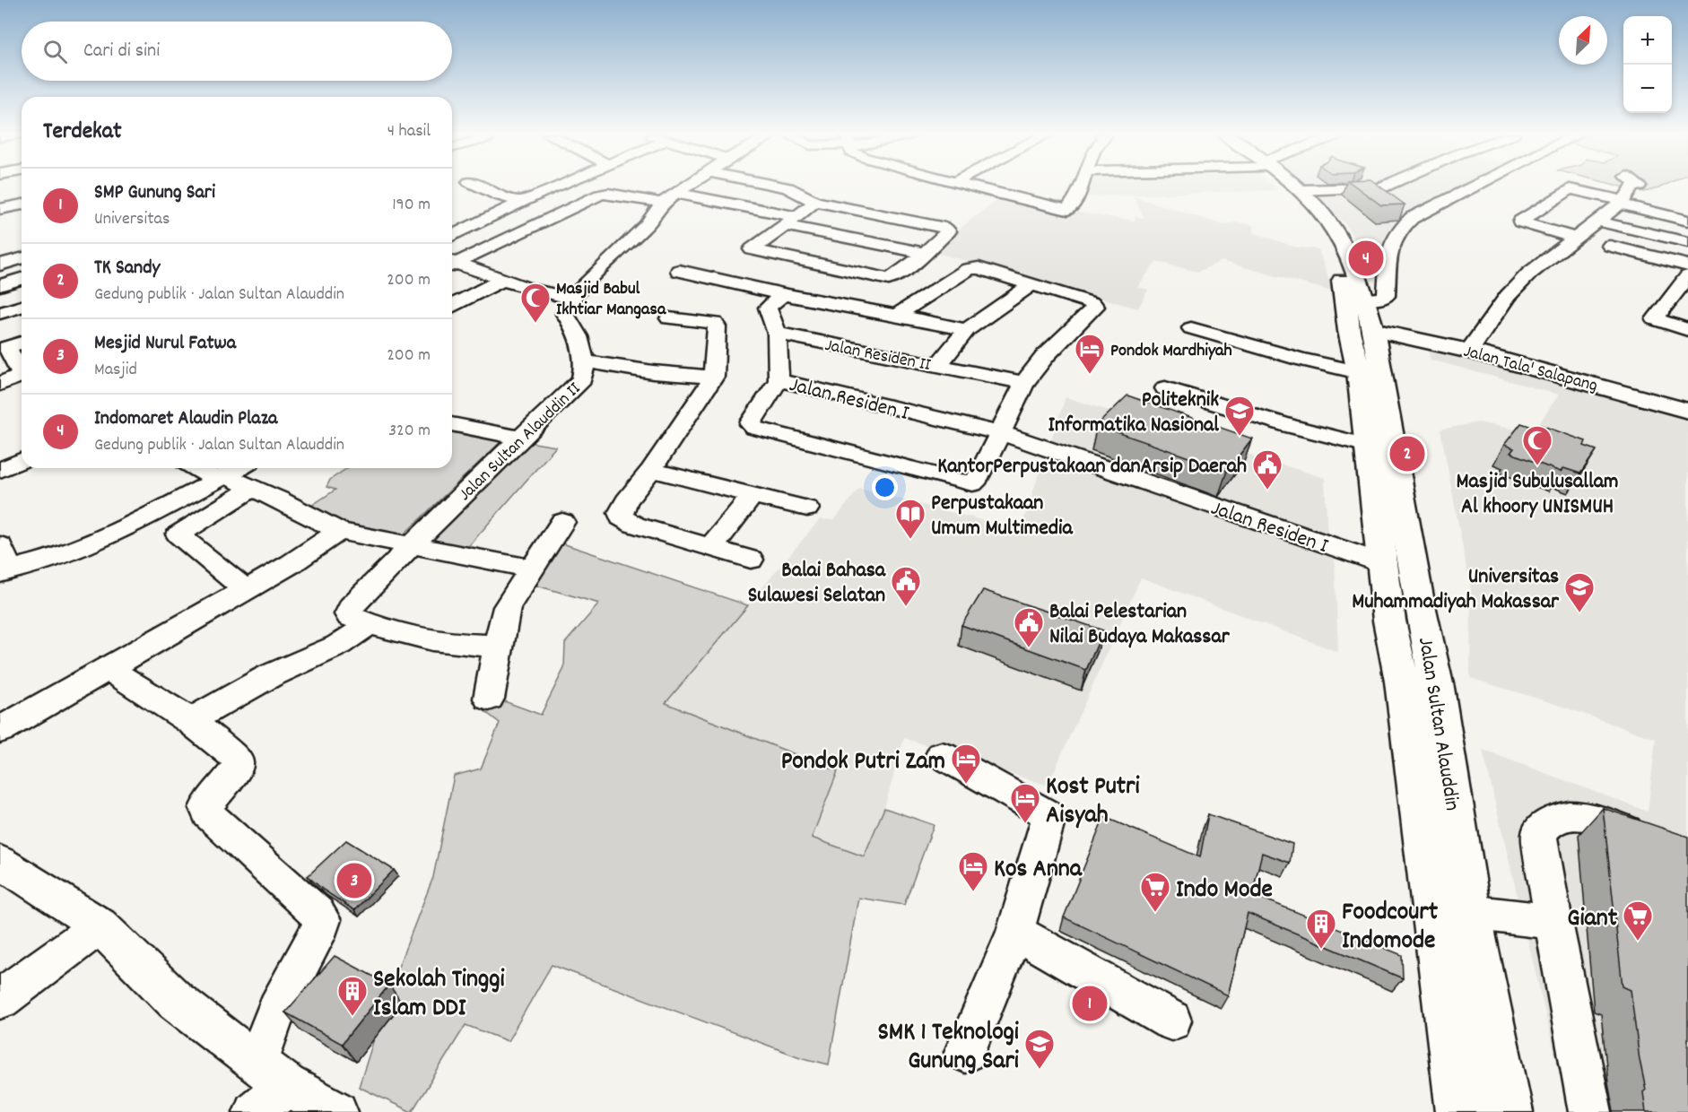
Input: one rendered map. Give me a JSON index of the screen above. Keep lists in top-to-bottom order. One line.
{"streets":{"main road":["Jalan Tala' Salapang","Jalan Sultan Alauddin"],"street":["Jalan Residen II","Jalan Residen I","Jalan Sultan Alauddin II"]},"crossings":[["Jalan Tala' Salapang","Jalan Sultan Alauddin"],["Jalan Residen I","Jalan Sultan Alauddin"]],"places":{"mosque":["Masjid Babul Ikhtiar Mangasa","Masjid Subulusallam Al khoory UNISMUH"],"hotel":["Pondok Mardhiyah","Pondok Putri Zam","Kost Putri Aisyah","Kos Anna"],"school or university":["Politeknik Informatika Nasional","Universitas Muhammadiyah Makassar","SMK 1 Teknologi Gunung Sari"],"public building":["KantorPerpustakaan danArsip Daerah","Balai Bahasa Sulawesi Selatan","Balai Pelestarian Nilai Budaya Makassar"],"library":["Perpustakaan Umum Multimedia"],"supermarket":["Indo Mode","Giant"],"building":["Foodcourt Indomode","Sekolah Tinggi Islam DDI"]},"north":"top right","page":{"map_buttons":["+","−"],"search":"Cari di sini","heading":["Terdekat","4 hasil"],"list":[{"mark":"1","name":"SMP Gunung Sari","note":"Universitas","value":"190 m"},{"mark":"2","name":"TK Sandy","note":"Gedung publik · Jalan Sultan Alauddin","value":"200 m"},{"mark":"3","name":"Mesjid Nurul Fatwa","note":"Masjid","value":"200 m"},{"mark":"4","name":"Indomaret Alaudin Plaza","note":"Gedung publik · Jalan Sultan Alauddin","value":"320 m"}],"pins":["4","2","3","1"]}}
